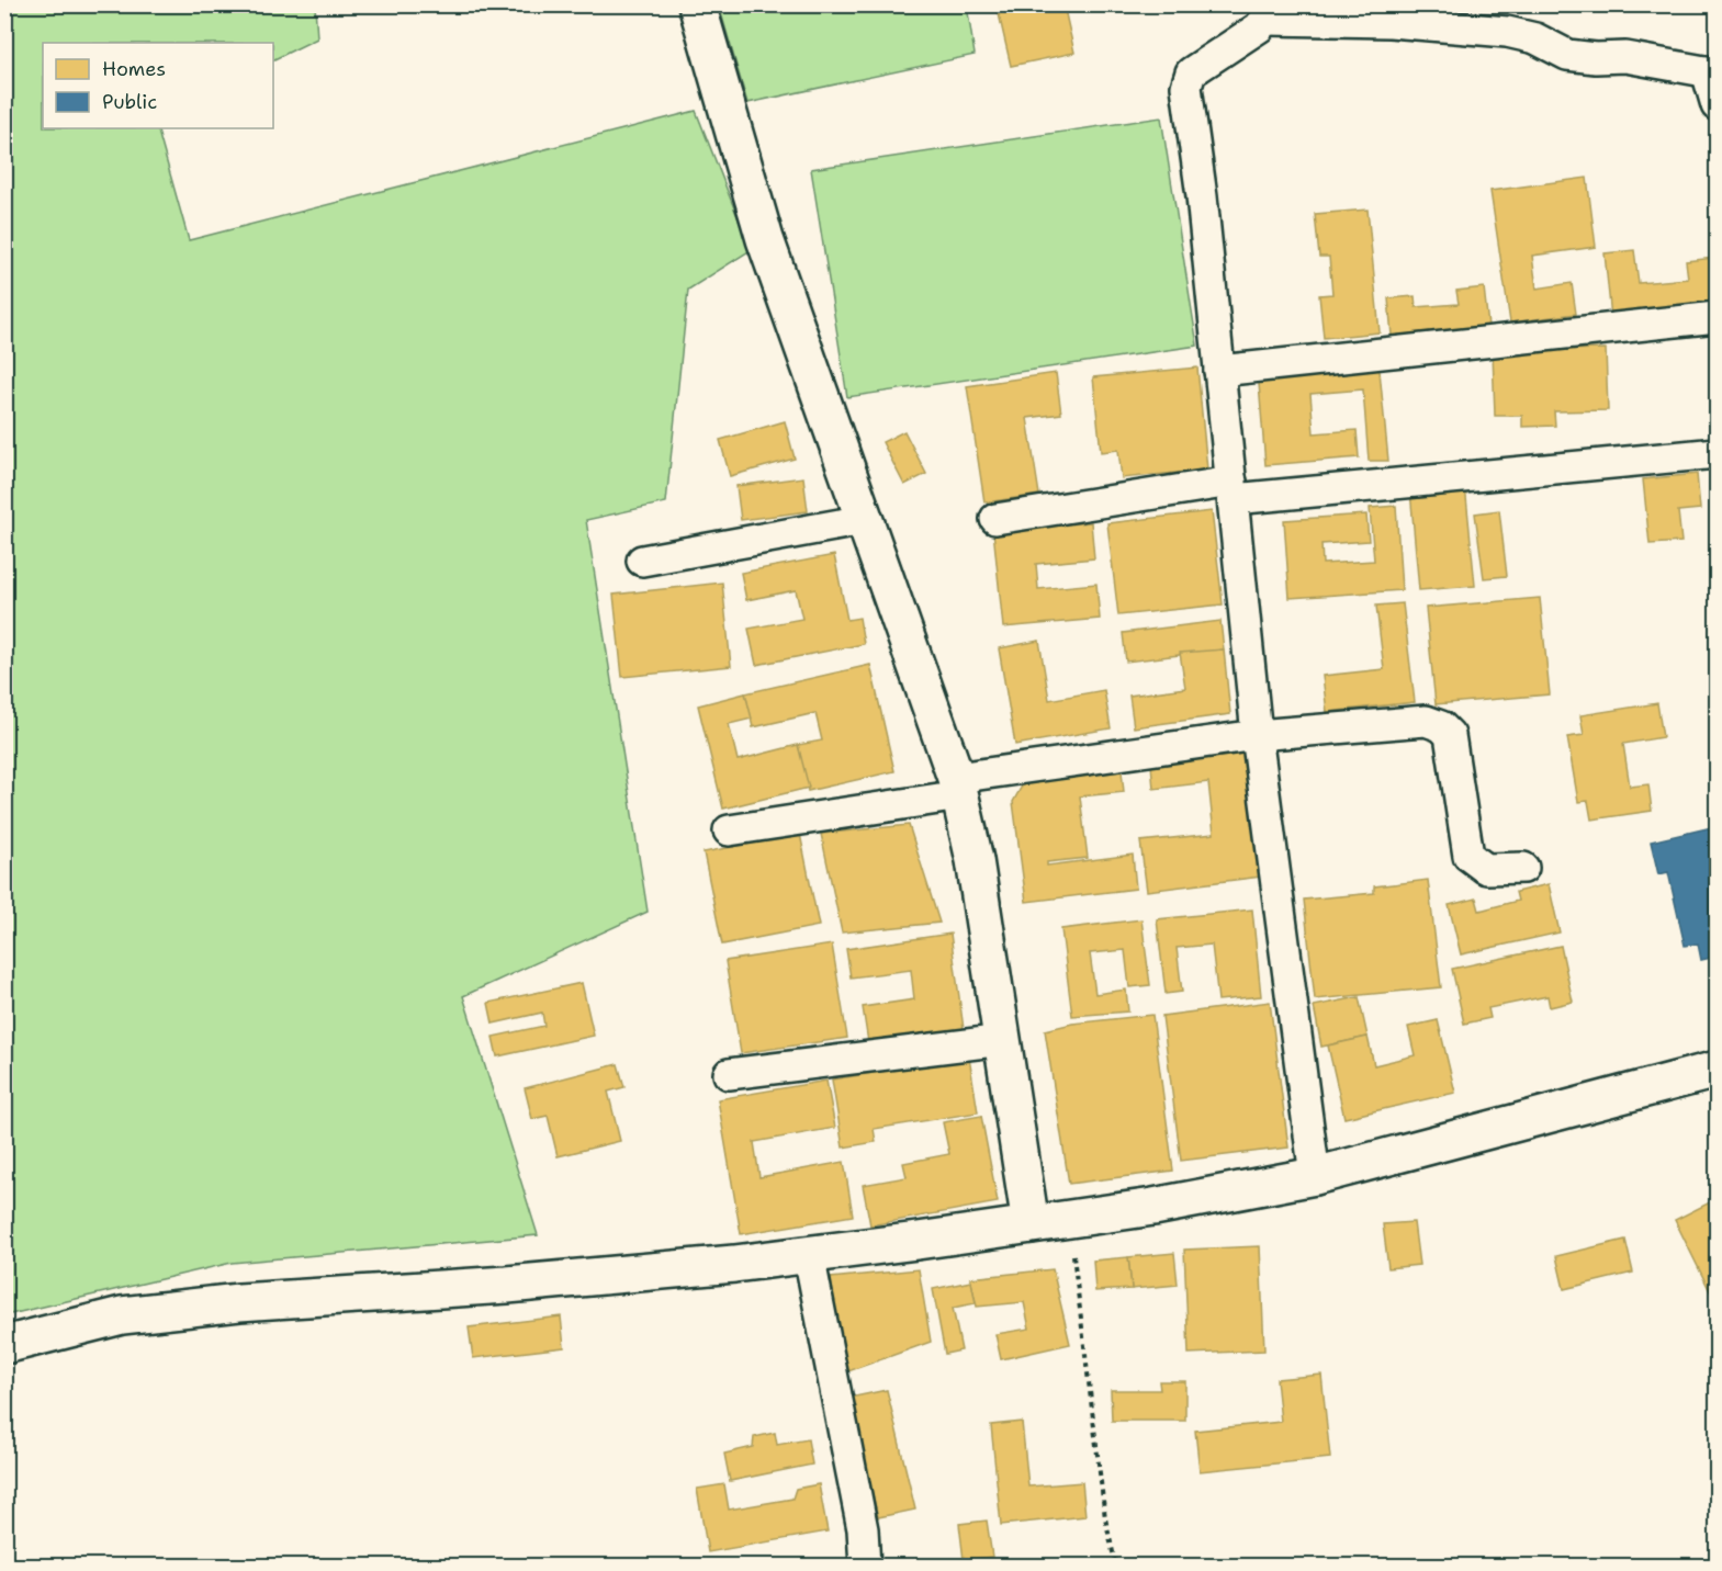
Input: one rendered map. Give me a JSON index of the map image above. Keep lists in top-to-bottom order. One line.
{"legend":["Homes","Public"]}
